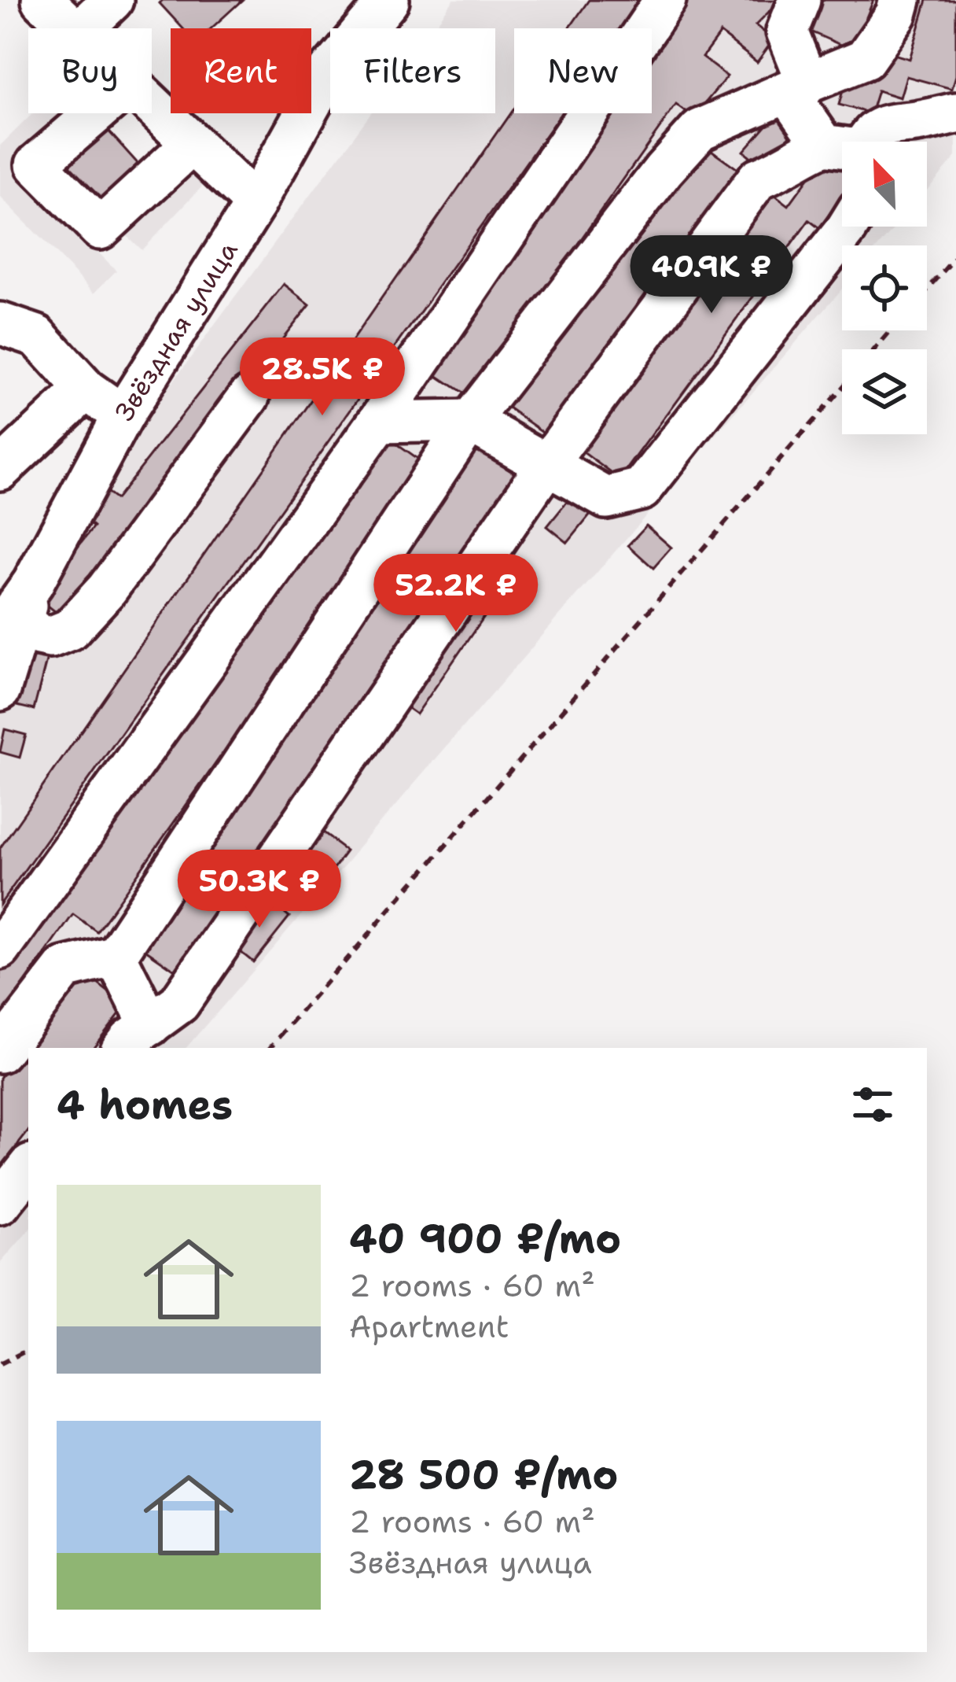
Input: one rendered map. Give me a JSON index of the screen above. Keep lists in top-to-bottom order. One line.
{"streets":{"street":["Звёздная улица"]},"north":"top left","page":{"chip":["Buy","Rent","Filters","New"],"price":["40.9K ₽","28.5K ₽","52.2K ₽","50.3K ₽"],"heading":"4 homes","list":[{"name":"40 900 ₽/mo","note":"2 rooms · 60 m² · Apartment"},{"name":"28 500 ₽/mo","note":"2 rooms · 60 m² · Звёздная улица"}]}}
